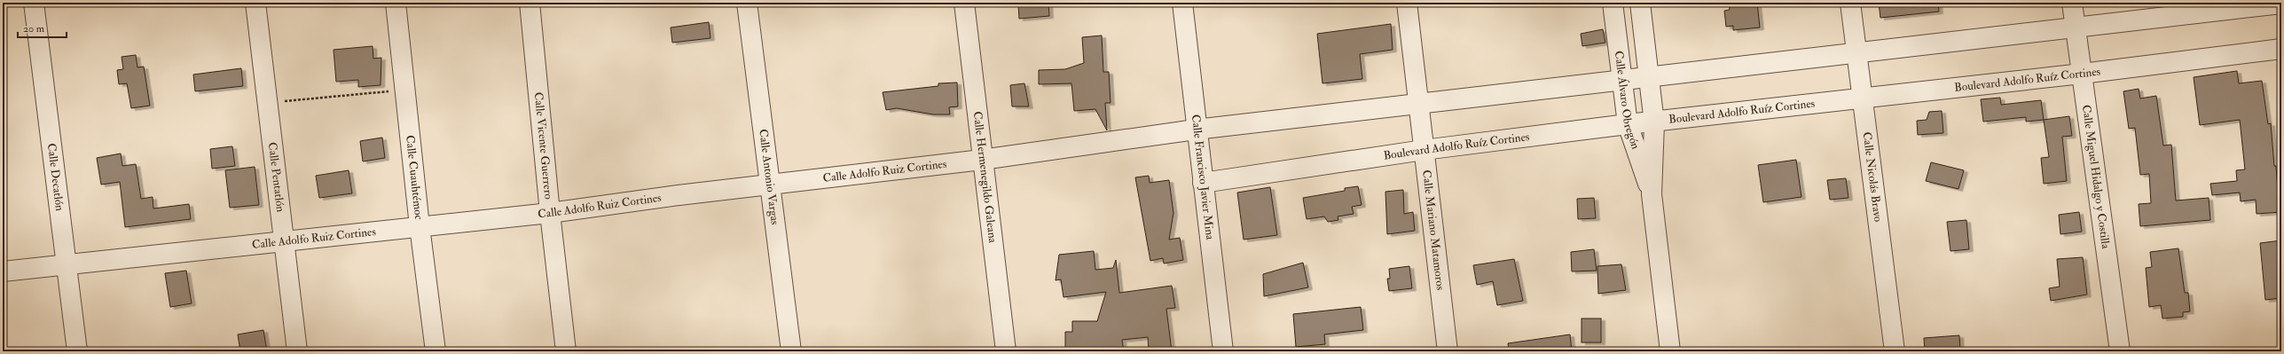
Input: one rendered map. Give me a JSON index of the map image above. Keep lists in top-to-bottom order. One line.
{"streets":{"street":["Boulevard Adolfo Ruíz Cortines","Calle Álvaro Obregón","Calle Vicente Guerrero","Calle Adolfo Ruiz Cortines","Calle Decatlón","Calle Pentatlón","Calle Nicolás Bravo","Calle Miguel Hidalgo y Costilla","Calle Cuauhtémoc","Calle Antonio Vargas","Calle Hermenegildo Galeana","Calle Francisco Javier Mina","Calle Mariano Matamoros"]},"crossings":[["Boulevard Adolfo Ruíz Cortines","Calle Álvaro Obregón"],["Boulevard Adolfo Ruíz Cortines","Calle Nicolás Bravo"],["Boulevard Adolfo Ruíz Cortines","Calle Miguel Hidalgo y Costilla"],["Boulevard Adolfo Ruíz Cortines","Calle Francisco Javier Mina"],["Boulevard Adolfo Ruíz Cortines","Calle Mariano Matamoros"],["Calle Álvaro Obregón","Calle Adolfo Ruiz Cortines"],["Calle Vicente Guerrero","Calle Adolfo Ruiz Cortines"],["Calle Adolfo Ruiz Cortines","Calle Decatlón"],["Calle Adolfo Ruiz Cortines","Calle Pentatlón"],["Calle Adolfo Ruiz Cortines","Calle Cuauhtémoc"],["Calle Adolfo Ruiz Cortines","Calle Antonio Vargas"],["Calle Adolfo Ruiz Cortines","Calle Hermenegildo Galeana"],["Calle Adolfo Ruiz Cortines","Calle Francisco Javier Mina"],["Calle Adolfo Ruiz Cortines","Calle Mariano Matamoros"]],"scale_bar":"20 m"}
